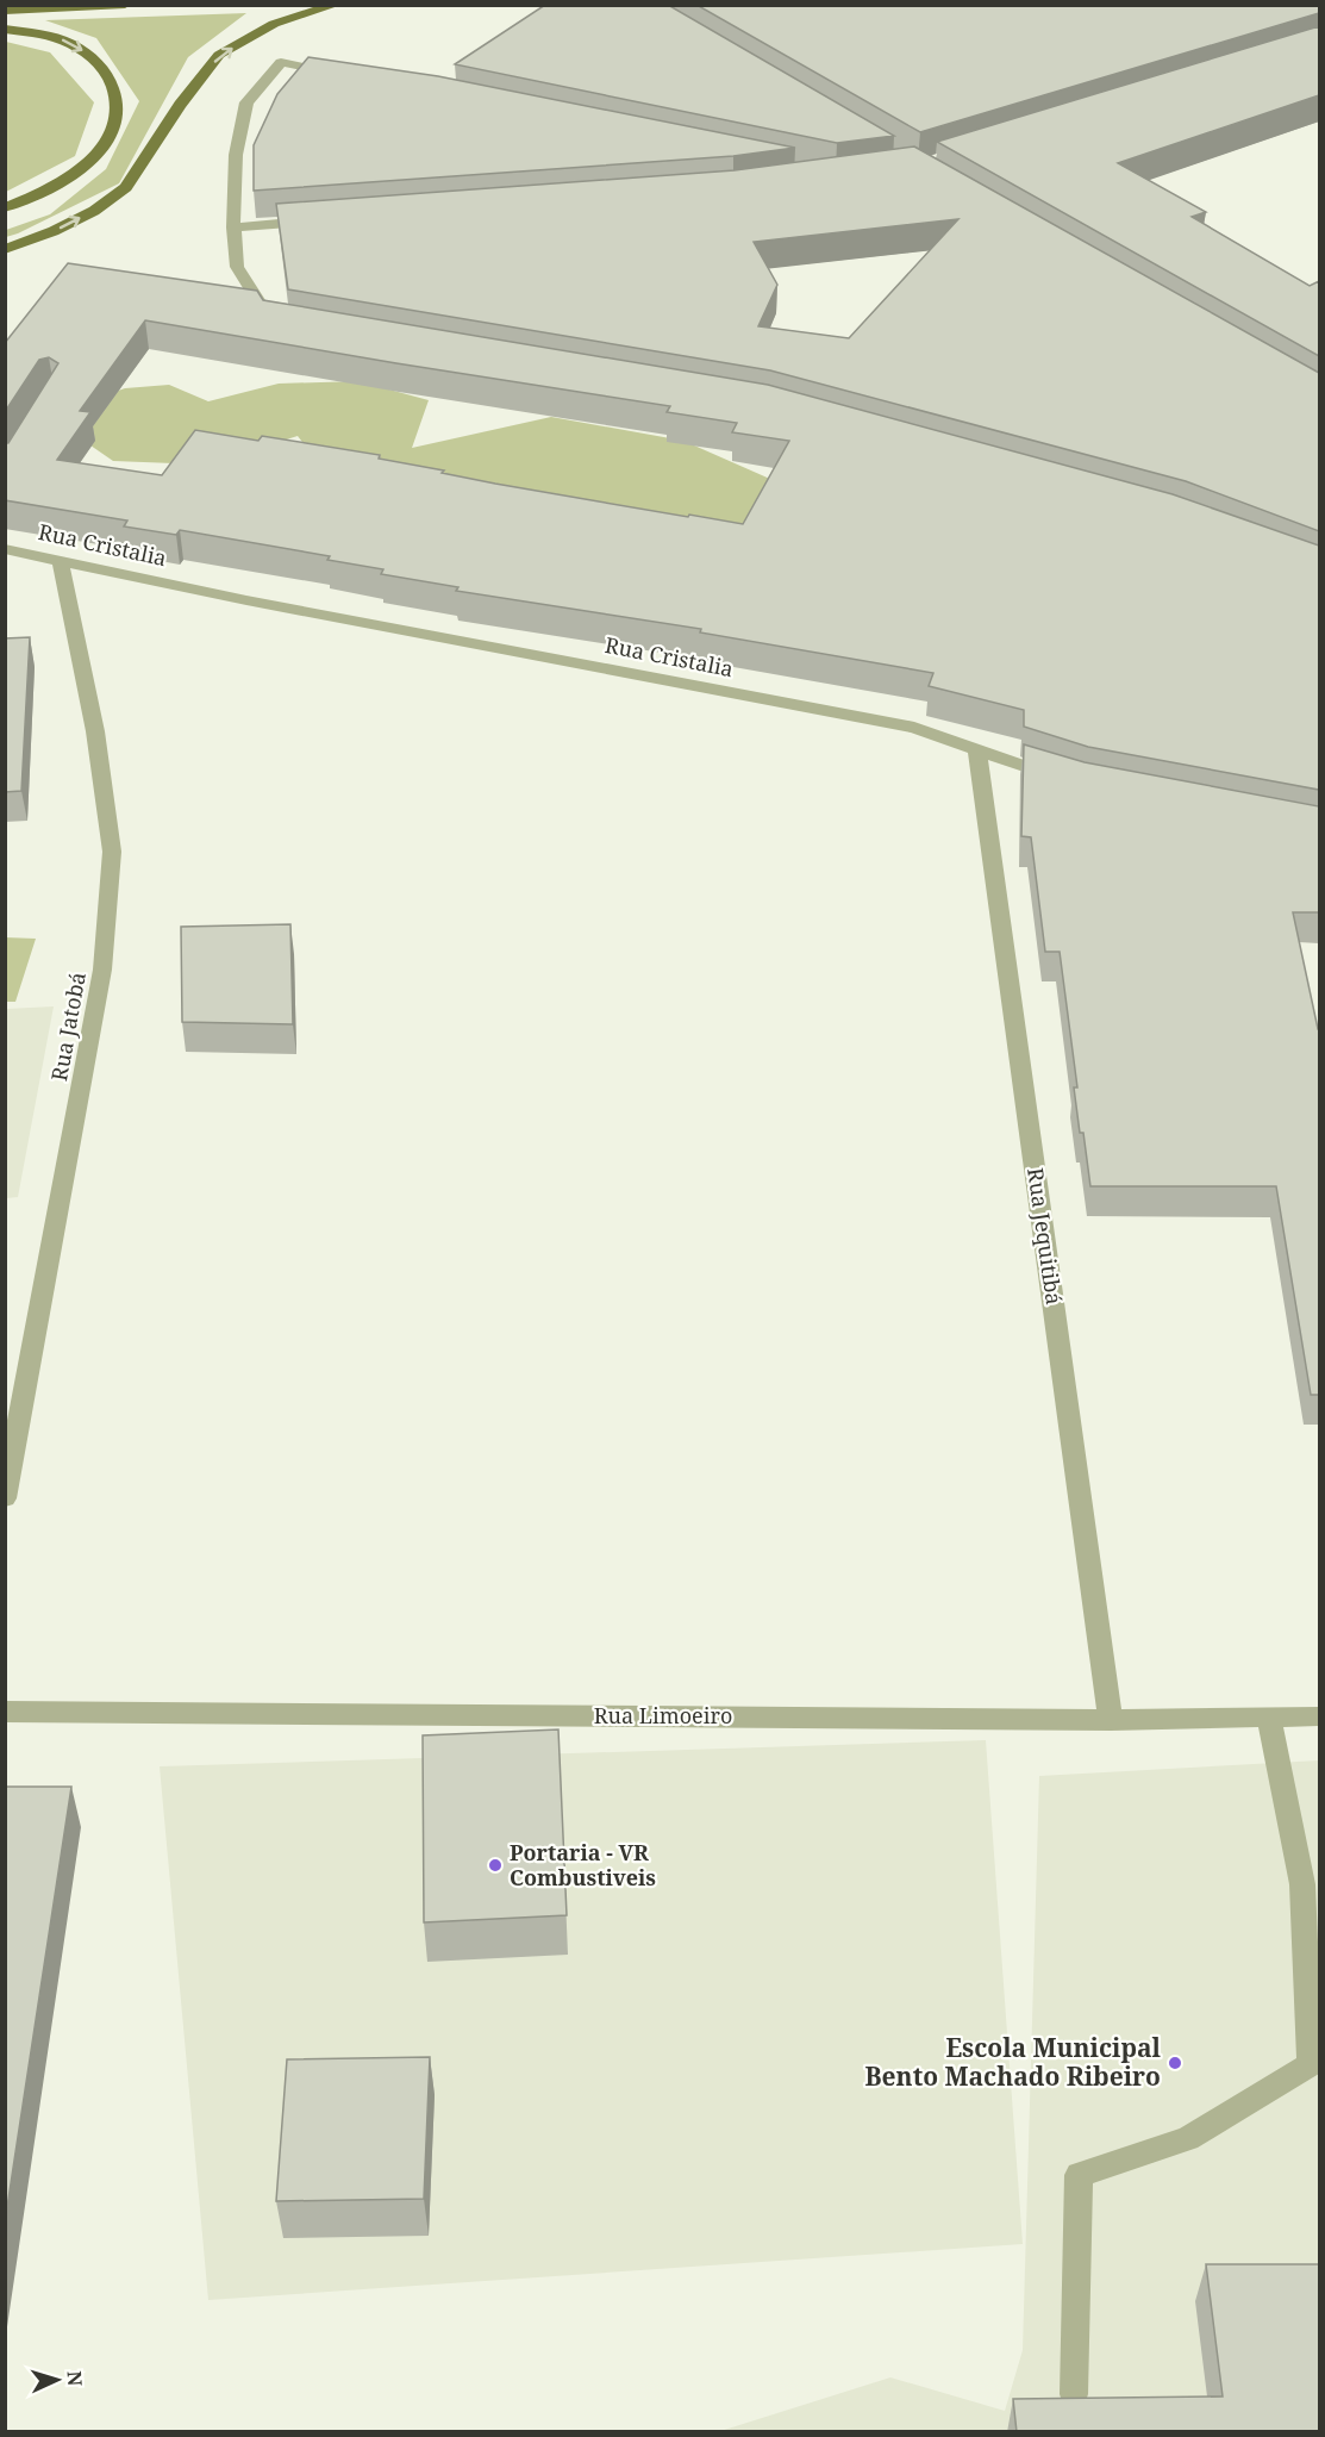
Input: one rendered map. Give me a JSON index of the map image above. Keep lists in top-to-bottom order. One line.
{"streets":{"street":["Rua Cristalia","Rua Jatobá","Rua Jequitibá","Rua Limoeiro"]},"crossings":[["Rua Cristalia","Rua Jatobá"],["Rua Cristalia","Rua Jequitibá"],["Rua Jequitibá","Rua Limoeiro"]],"places":["Portaria - VR Combustiveis","Escola Municipal Bento Machado Ribeiro"],"north":"right"}
